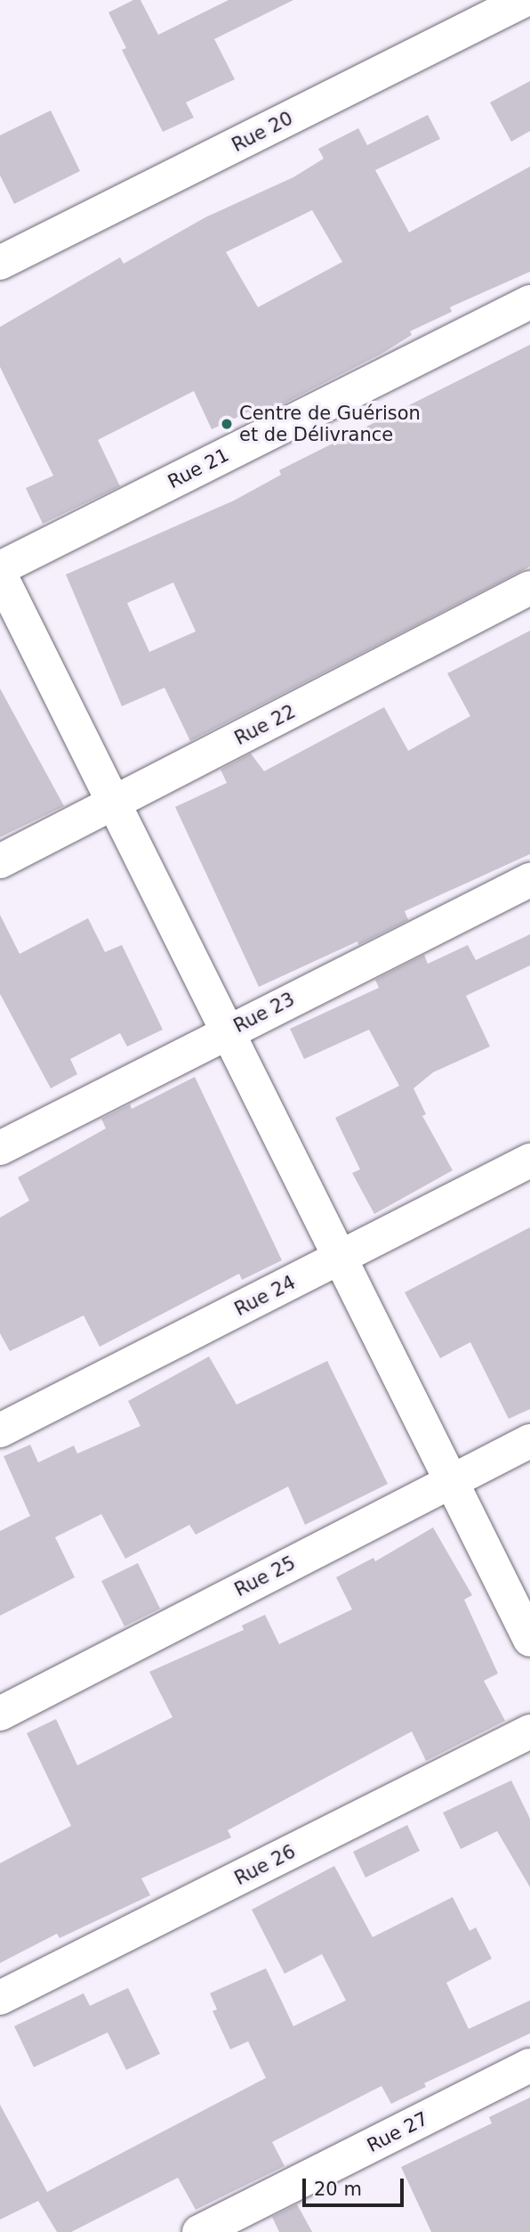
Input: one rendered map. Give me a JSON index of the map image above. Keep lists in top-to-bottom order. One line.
{"streets":{"street":["Rue 20","Rue 21","Rue 22","Rue 23","Rue 24","Rue 25","Rue 26","Rue 27"]},"places":["Centre de Guérison et de Délivrance"],"scale_bar":"20 m"}
